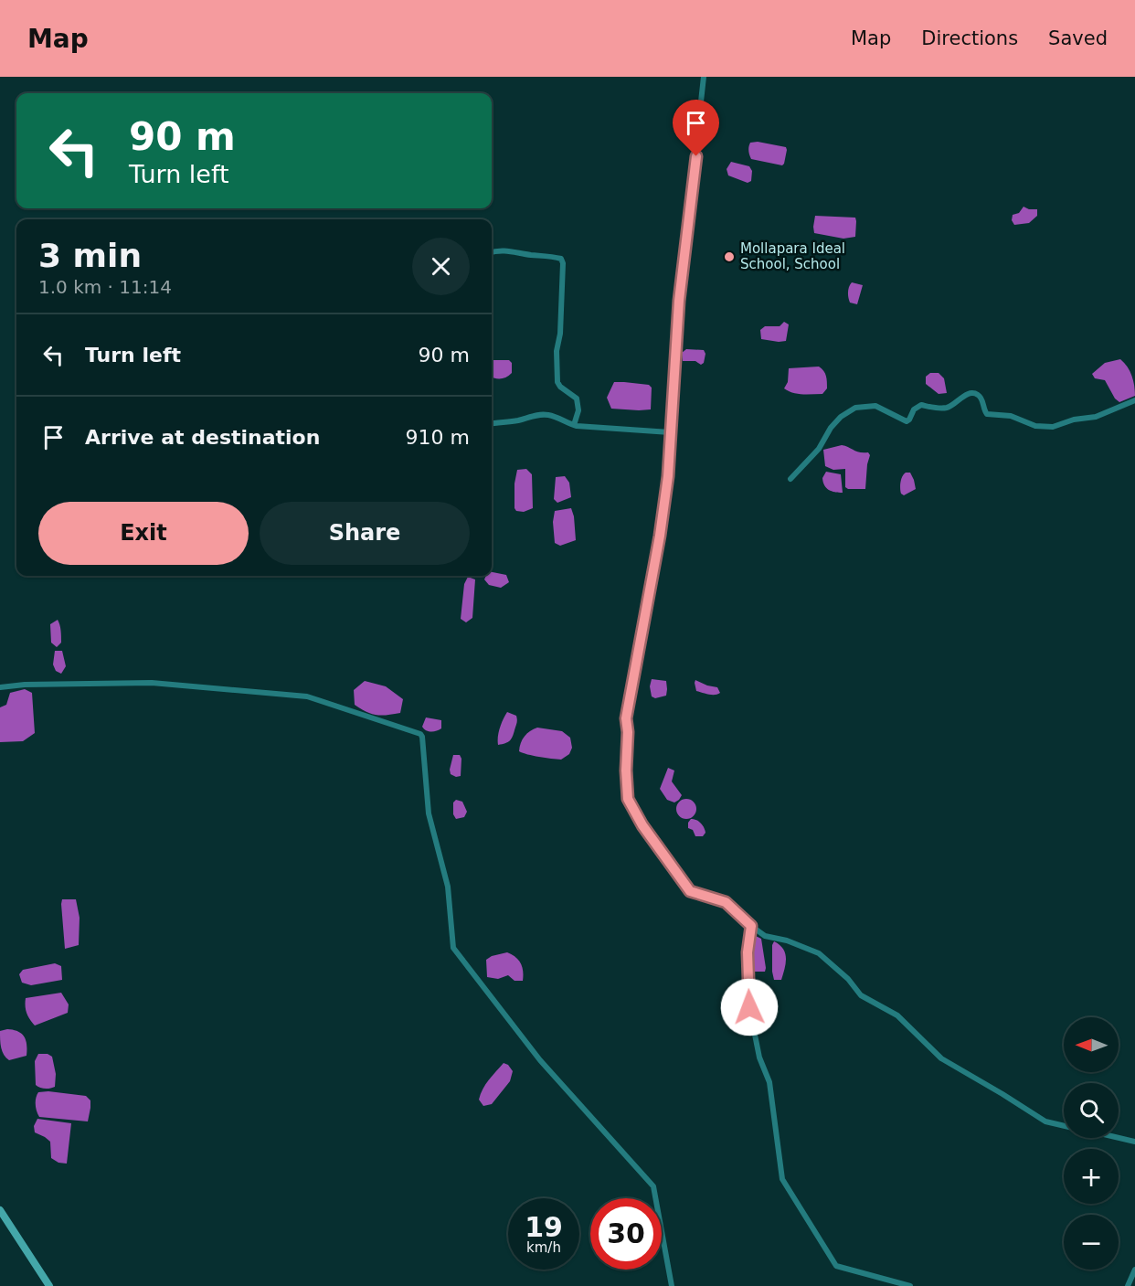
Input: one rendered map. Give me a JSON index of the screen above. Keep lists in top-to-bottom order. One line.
{"places":["Mollapara Ideal School, School"],"north":"left","page":{"header":"Map","nav":["Map","Directions","Saved"],"turn":["90 m","Turn left"],"heading":["3 min","1.0 km · 11:14"],"list":[{"name":"Turn left","value":"90 m"},{"name":"Arrive at destination","value":"910 m"}],"buttons":["Exit","Share"],"map_buttons":["+","−"],"speed":"19 km/h","limit":"30"}}
